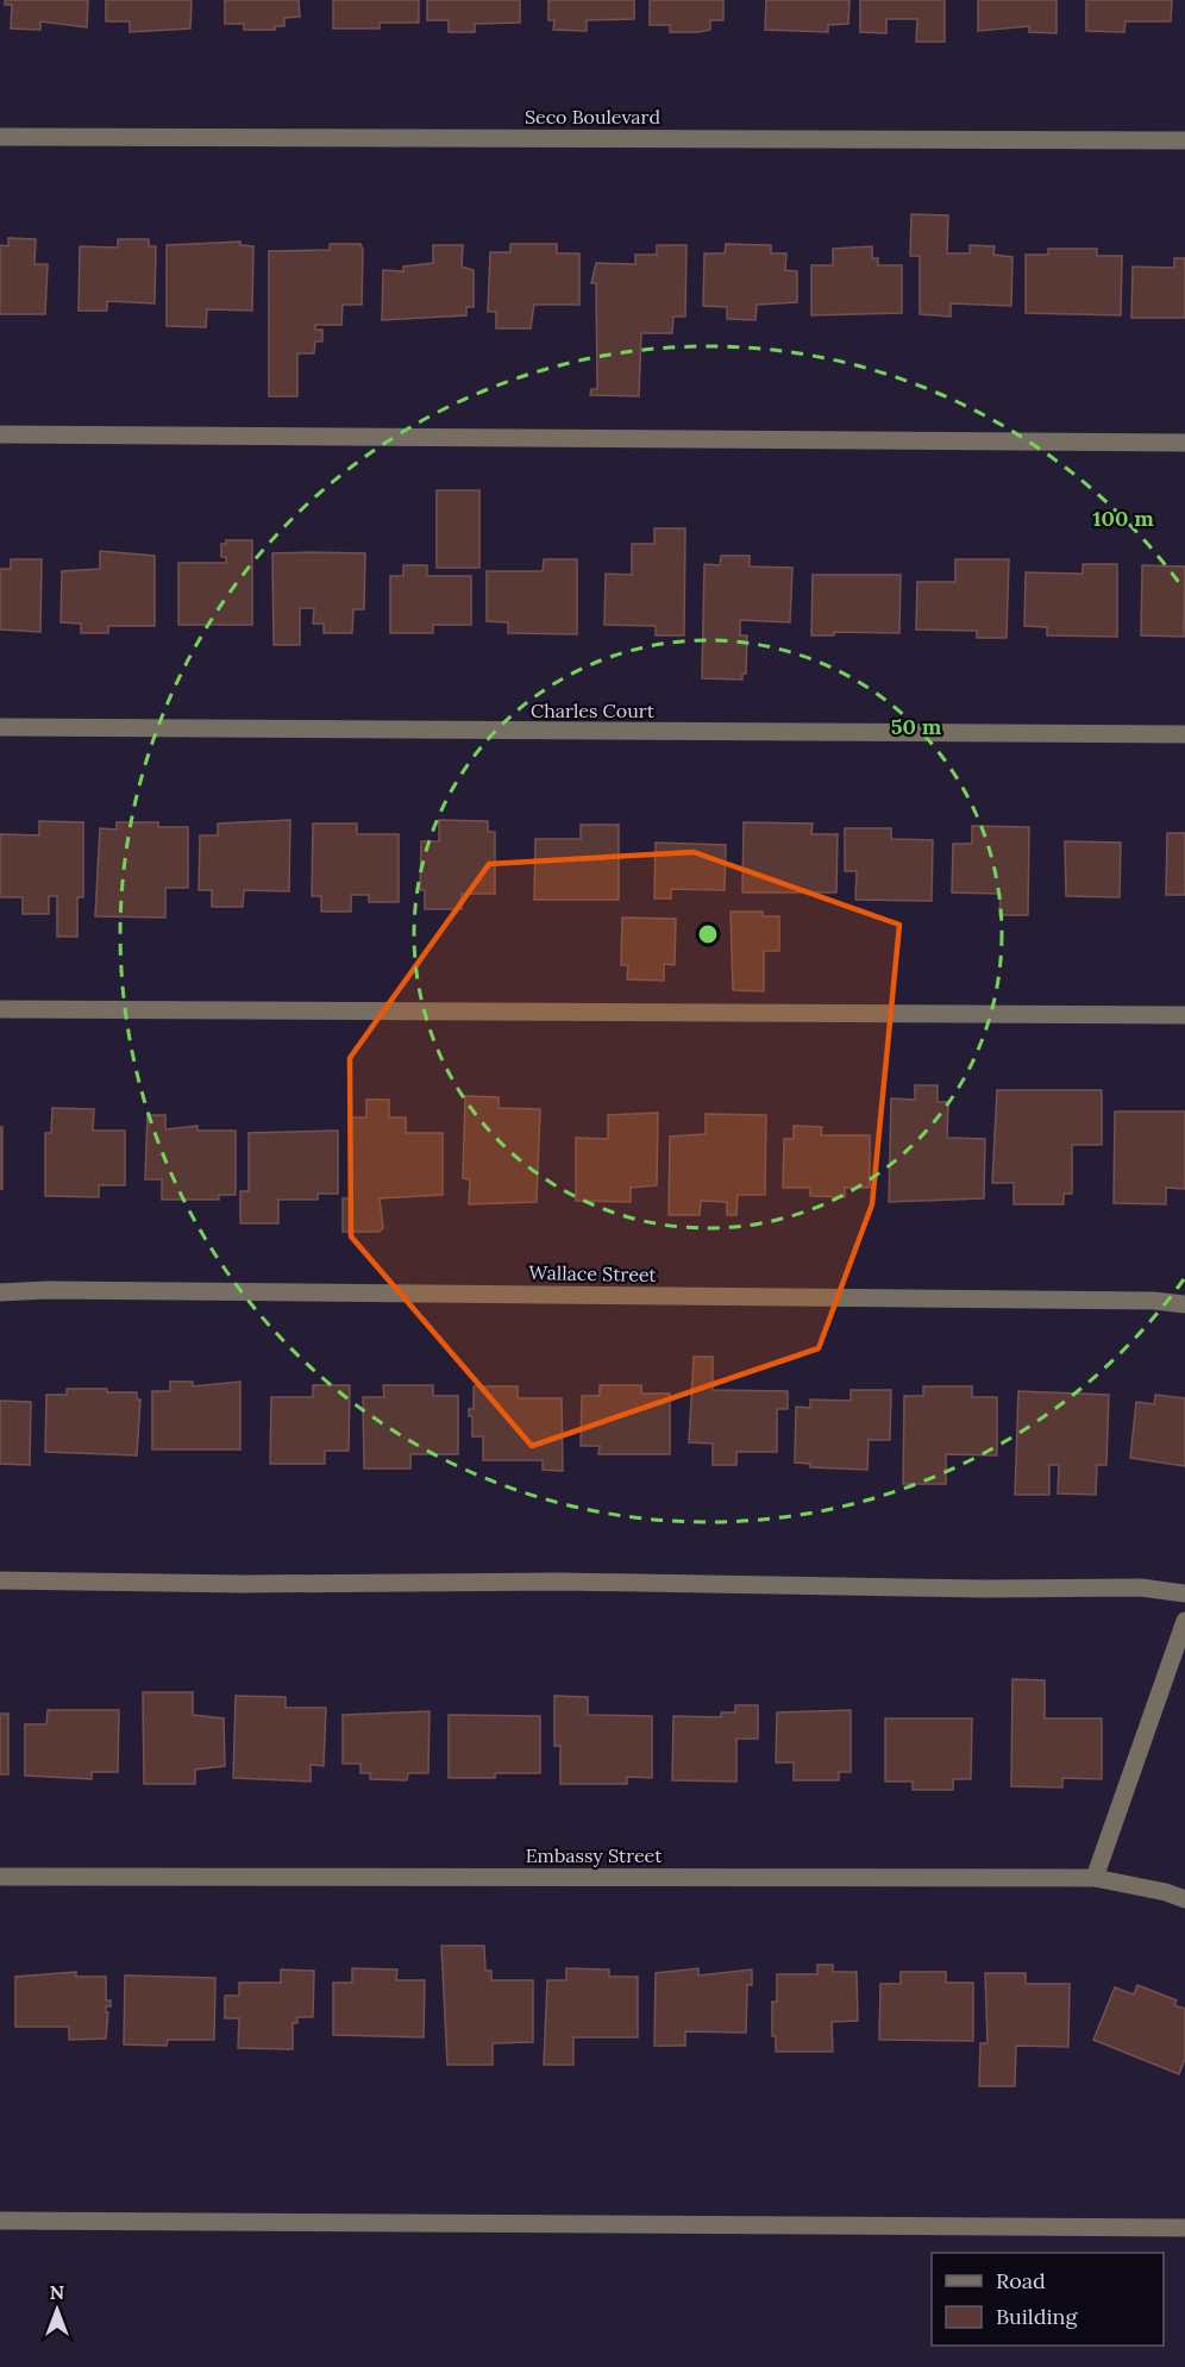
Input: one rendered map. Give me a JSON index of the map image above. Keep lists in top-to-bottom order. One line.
{"streets":{"street":["Seco Boulevard","Charles Court","Wallace Street","Embassy Street"]},"legend":["Road","Building"],"north":"top","rings":["100 m","50 m"]}
